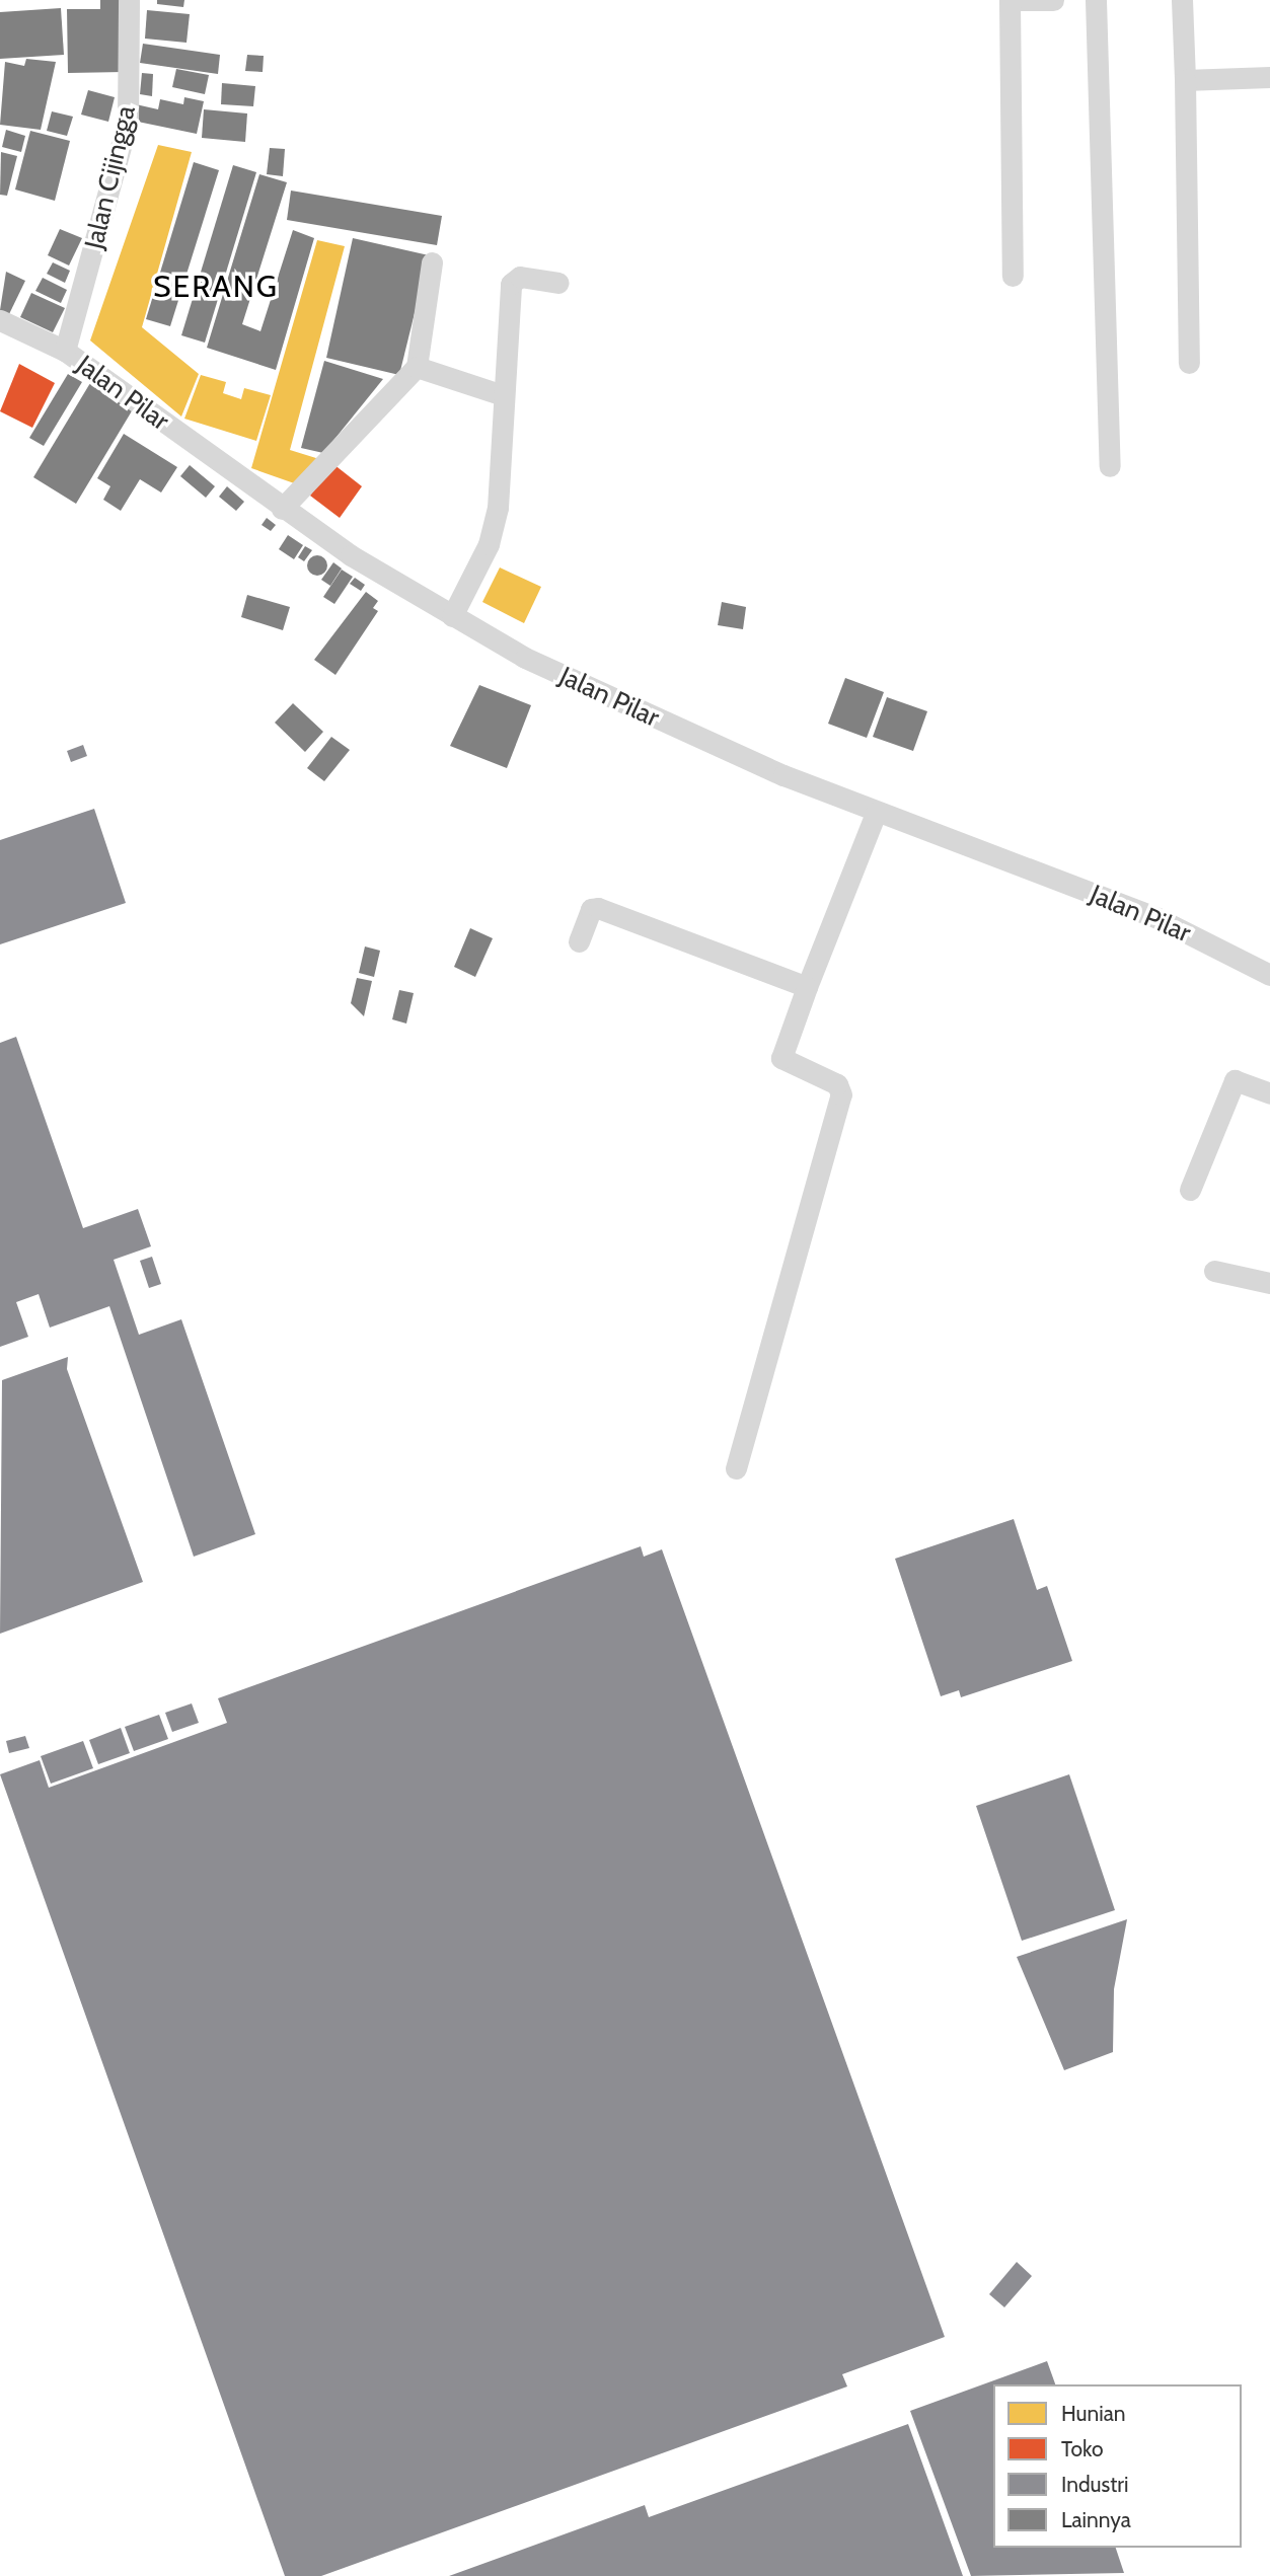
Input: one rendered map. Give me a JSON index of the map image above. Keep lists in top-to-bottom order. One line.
{"streets":{"street":["Jalan Cijingga","Jalan Pilar"]},"crossings":[["Jalan Cijingga","Jalan Pilar"]],"districts":["SERANG"],"legend":["Hunian","Toko","Industri","Lainnya"]}
